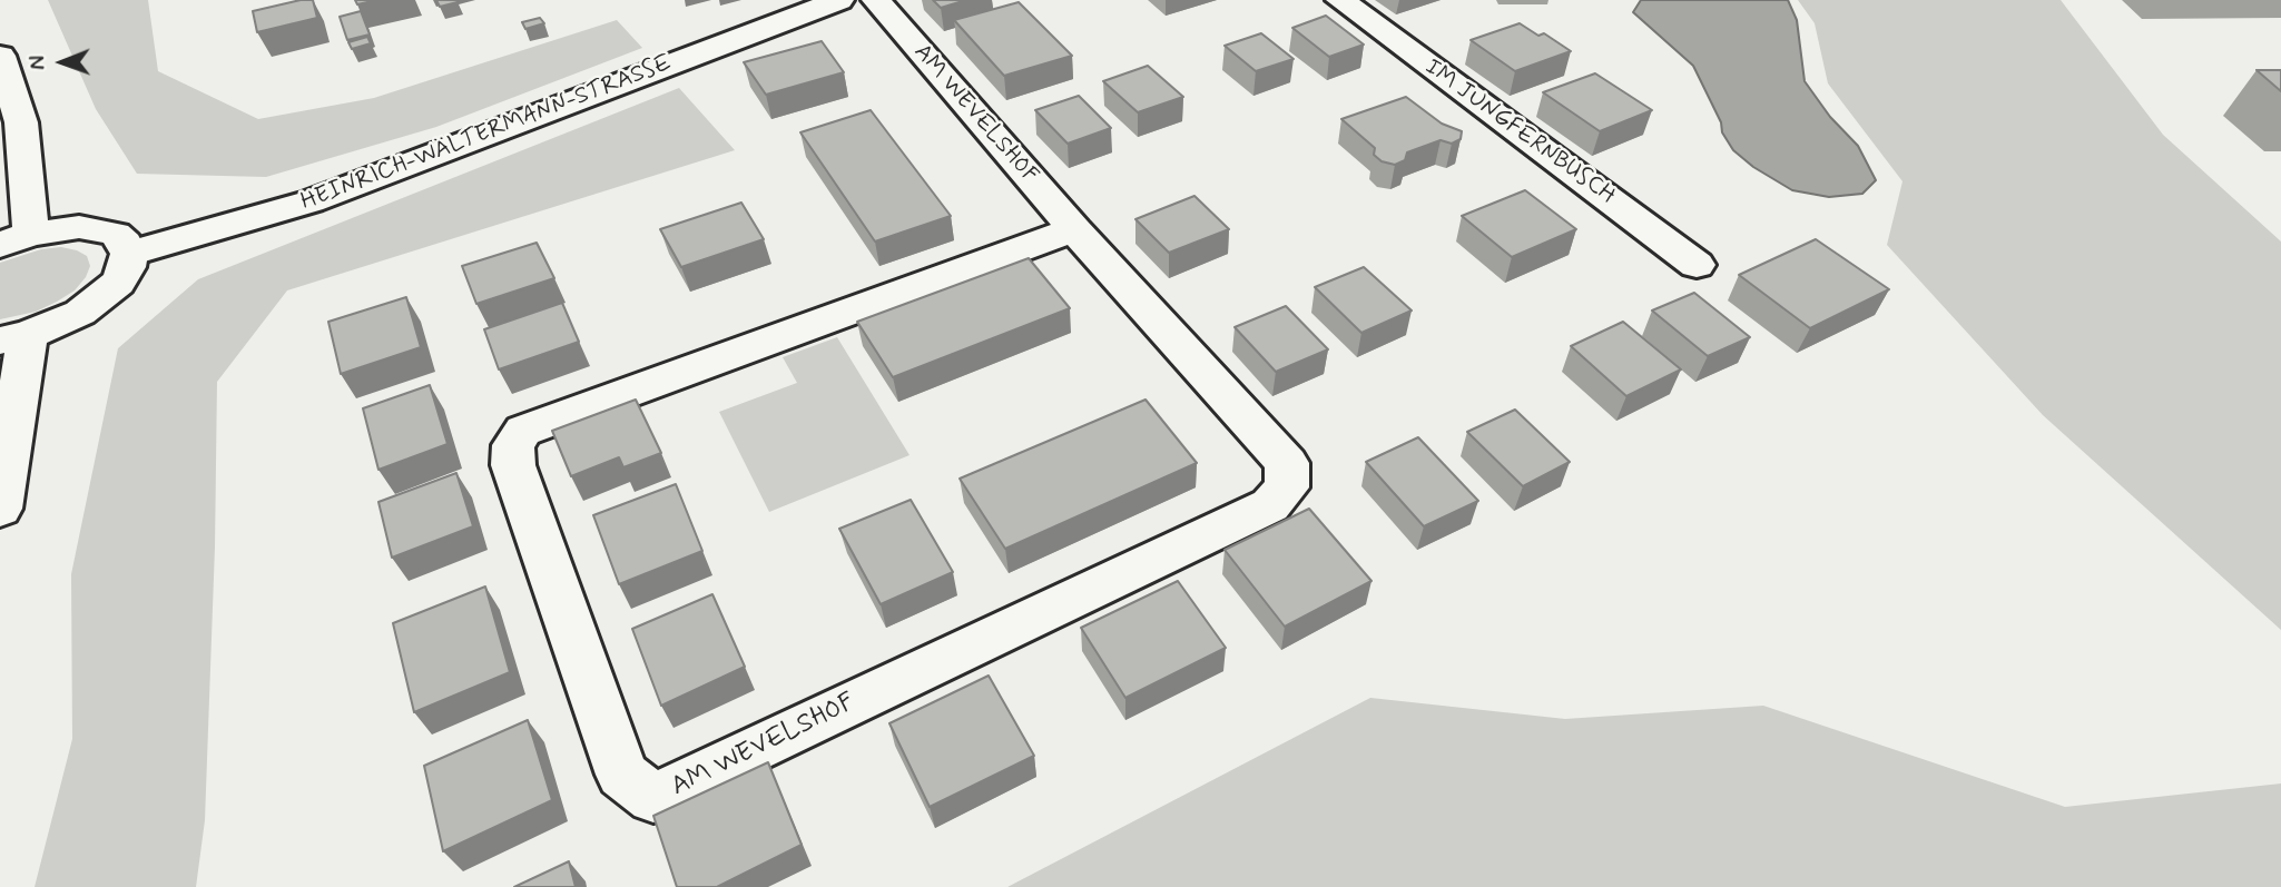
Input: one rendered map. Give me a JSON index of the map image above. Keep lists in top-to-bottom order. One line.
{"streets":{"street":["AM WEVELSHOF","IM JUNGFERNBUSCH","HEINRICH-WÄLTERMANN-STRASSE"]},"north":"left"}
